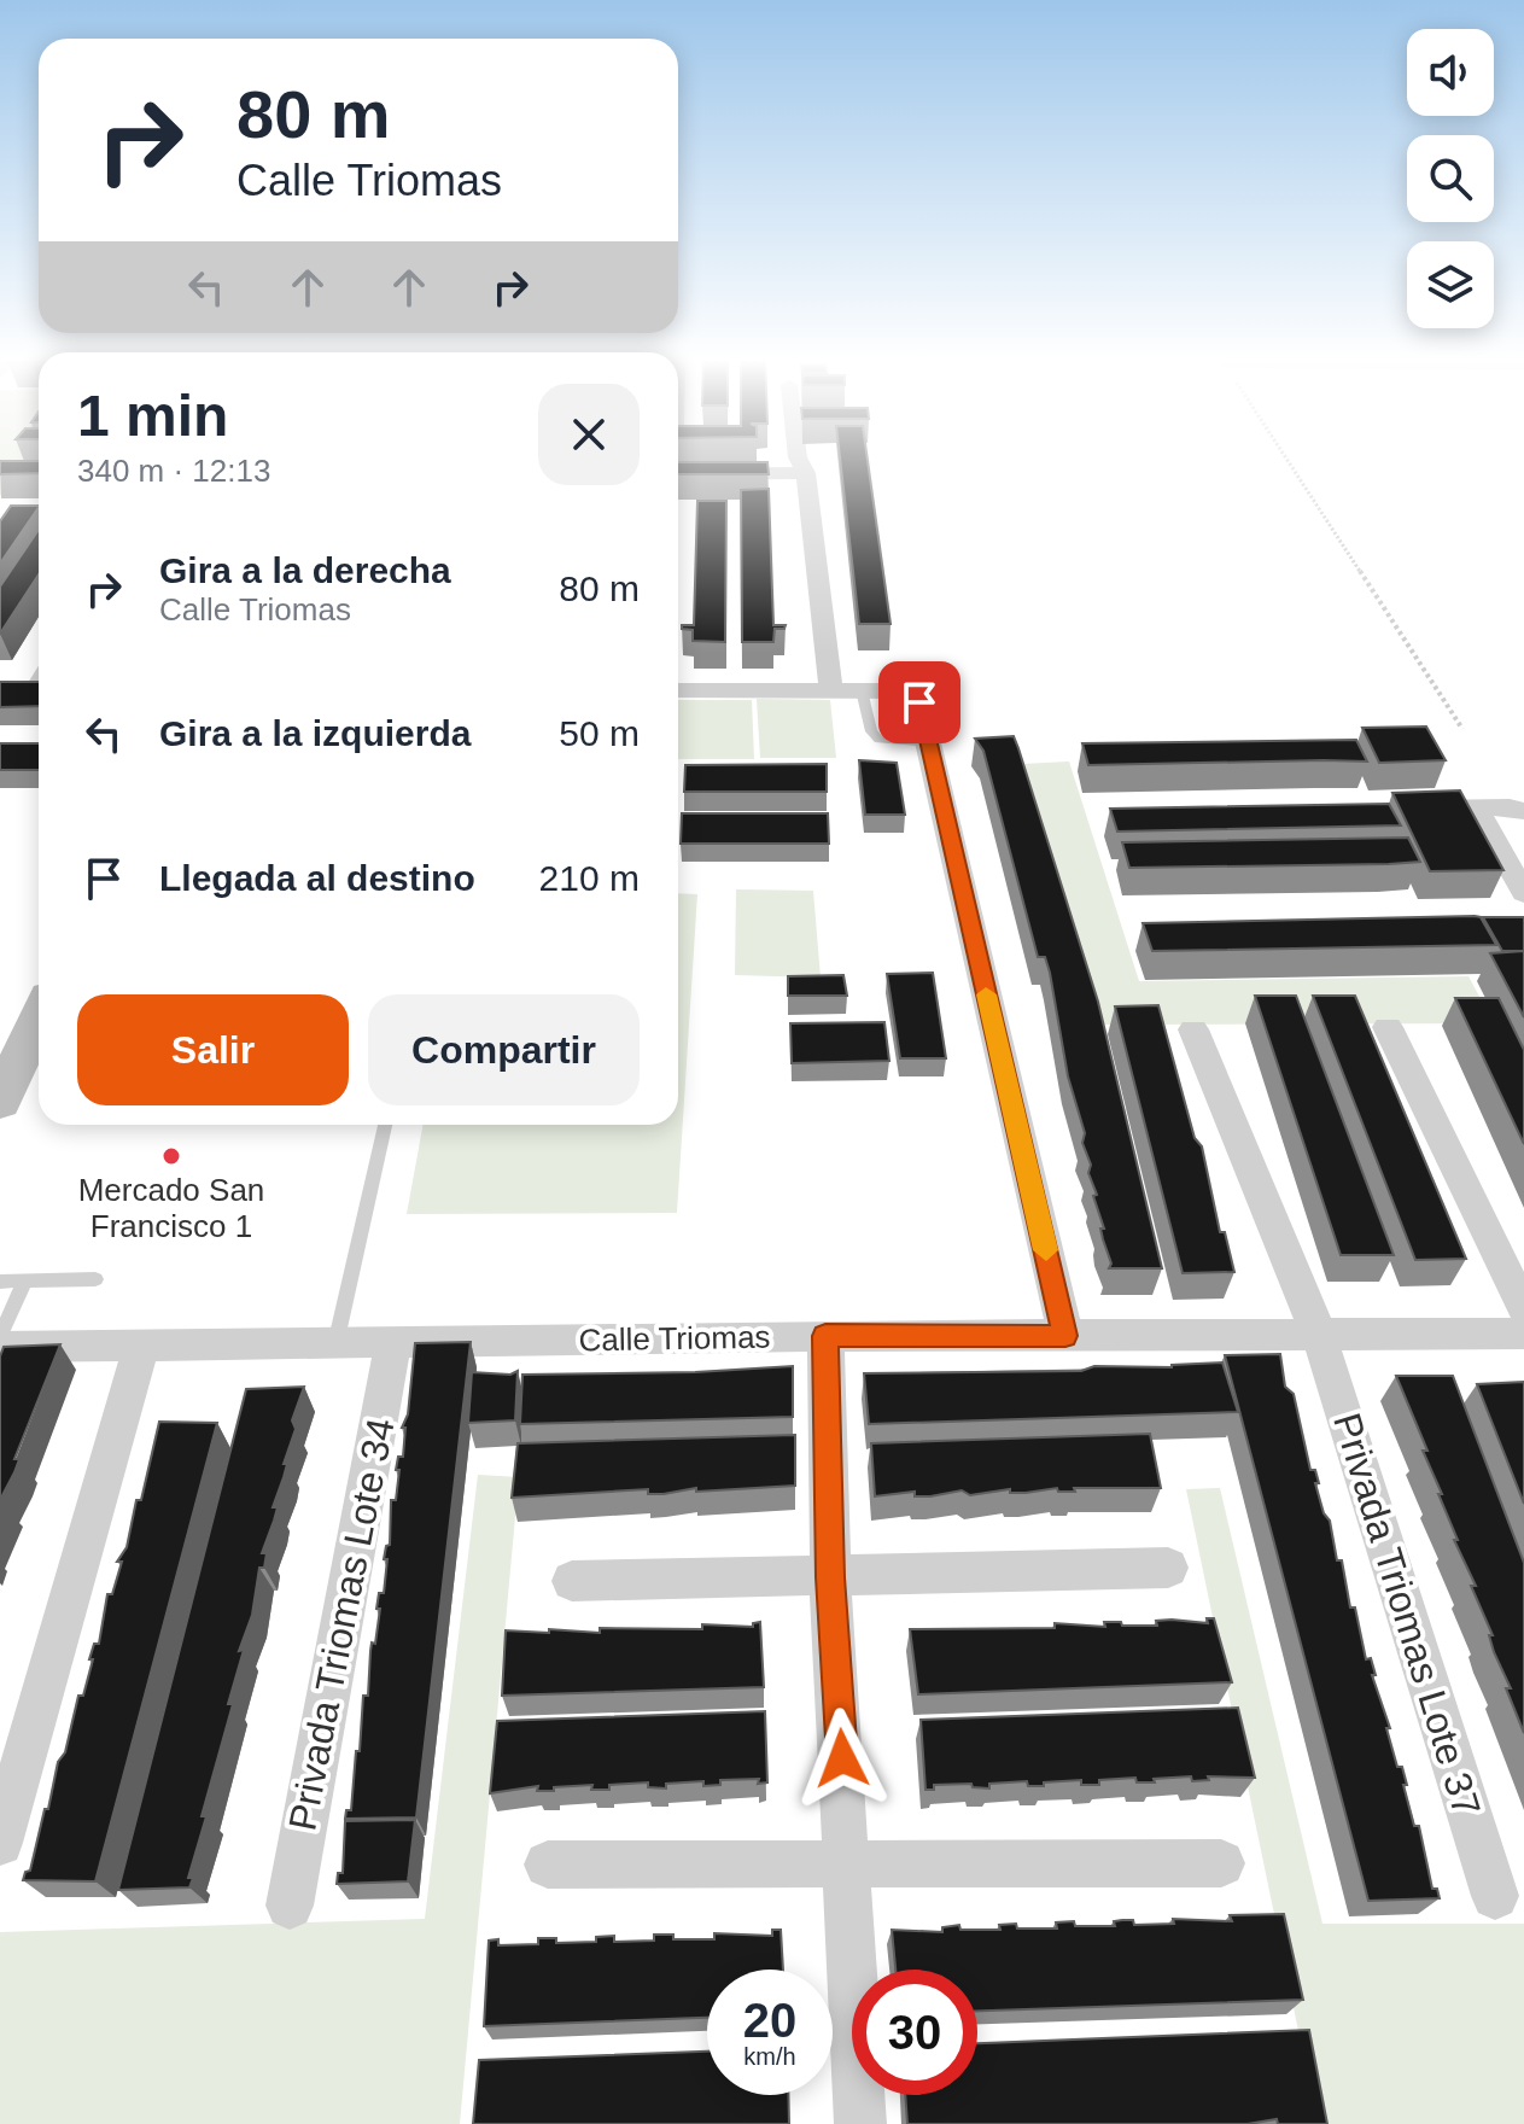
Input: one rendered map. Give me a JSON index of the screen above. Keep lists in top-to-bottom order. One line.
{"streets":{"street":["Calle Triomas","Privada Triomas Lote 37","Privada Triomas Lote 34"]},"crossings":[["Calle Triomas","Privada Triomas Lote 37"],["Calle Triomas","Privada Triomas Lote 34"]],"places":["Mercado San Francisco 1"],"page":{"turn":["80 m","Calle Triomas"],"heading":["1 min","340 m · 12:13"],"list":[{"name":"Gira a la derecha","note":"Calle Triomas","value":"80 m"},{"name":"Gira a la izquierda","value":"50 m"},{"name":"Llegada al destino","value":"210 m"}],"buttons":["Salir","Compartir"],"speed":"20 km/h","limit":"30"}}
